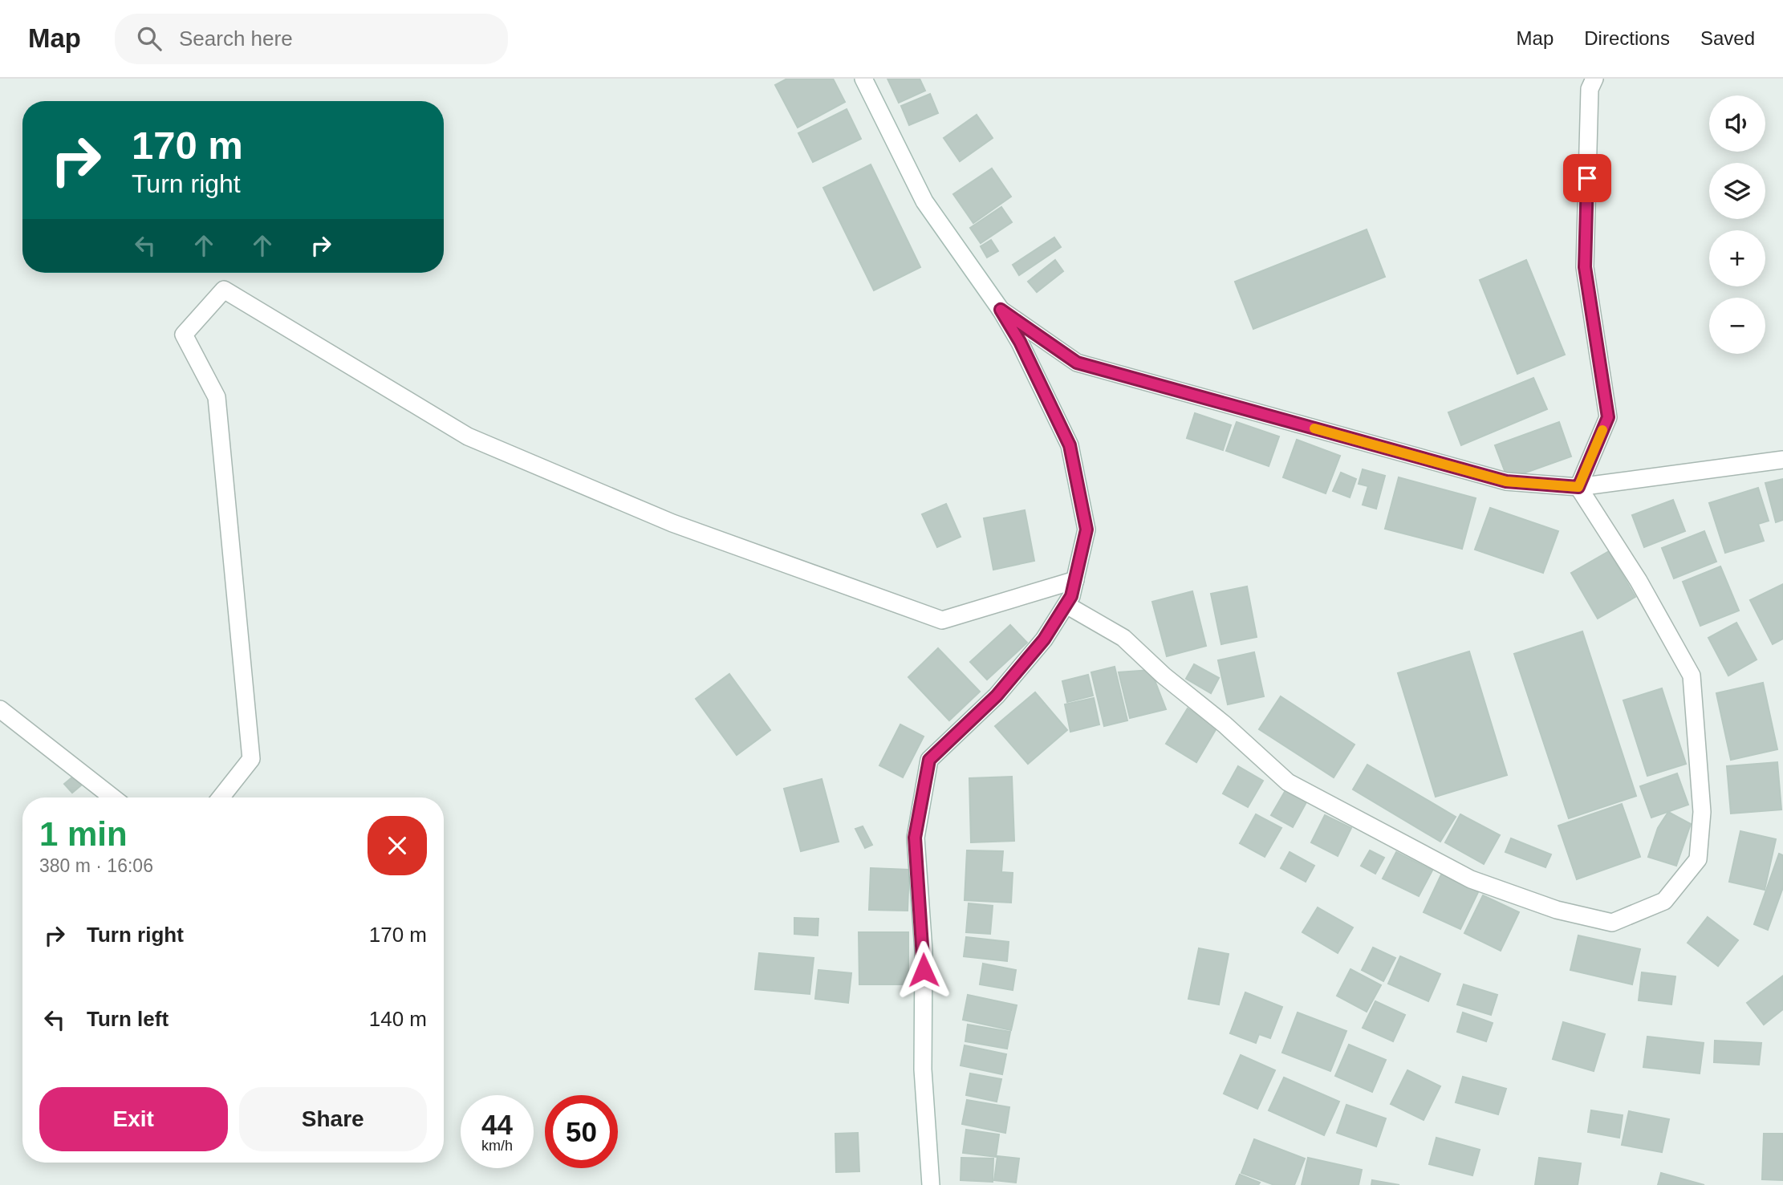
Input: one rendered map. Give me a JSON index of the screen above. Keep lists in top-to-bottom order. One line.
{"page":{"header":"Map","search":"Search here","nav":["Map","Directions","Saved"],"map_buttons":["+","−"],"turn":["170 m","Turn right"],"heading":["1 min","380 m · 16:06"],"list":[{"name":"Turn right","value":"170 m"},{"name":"Turn left","value":"140 m"}],"buttons":["Exit","Share"],"speed":"44 km/h","limit":"50"}}
